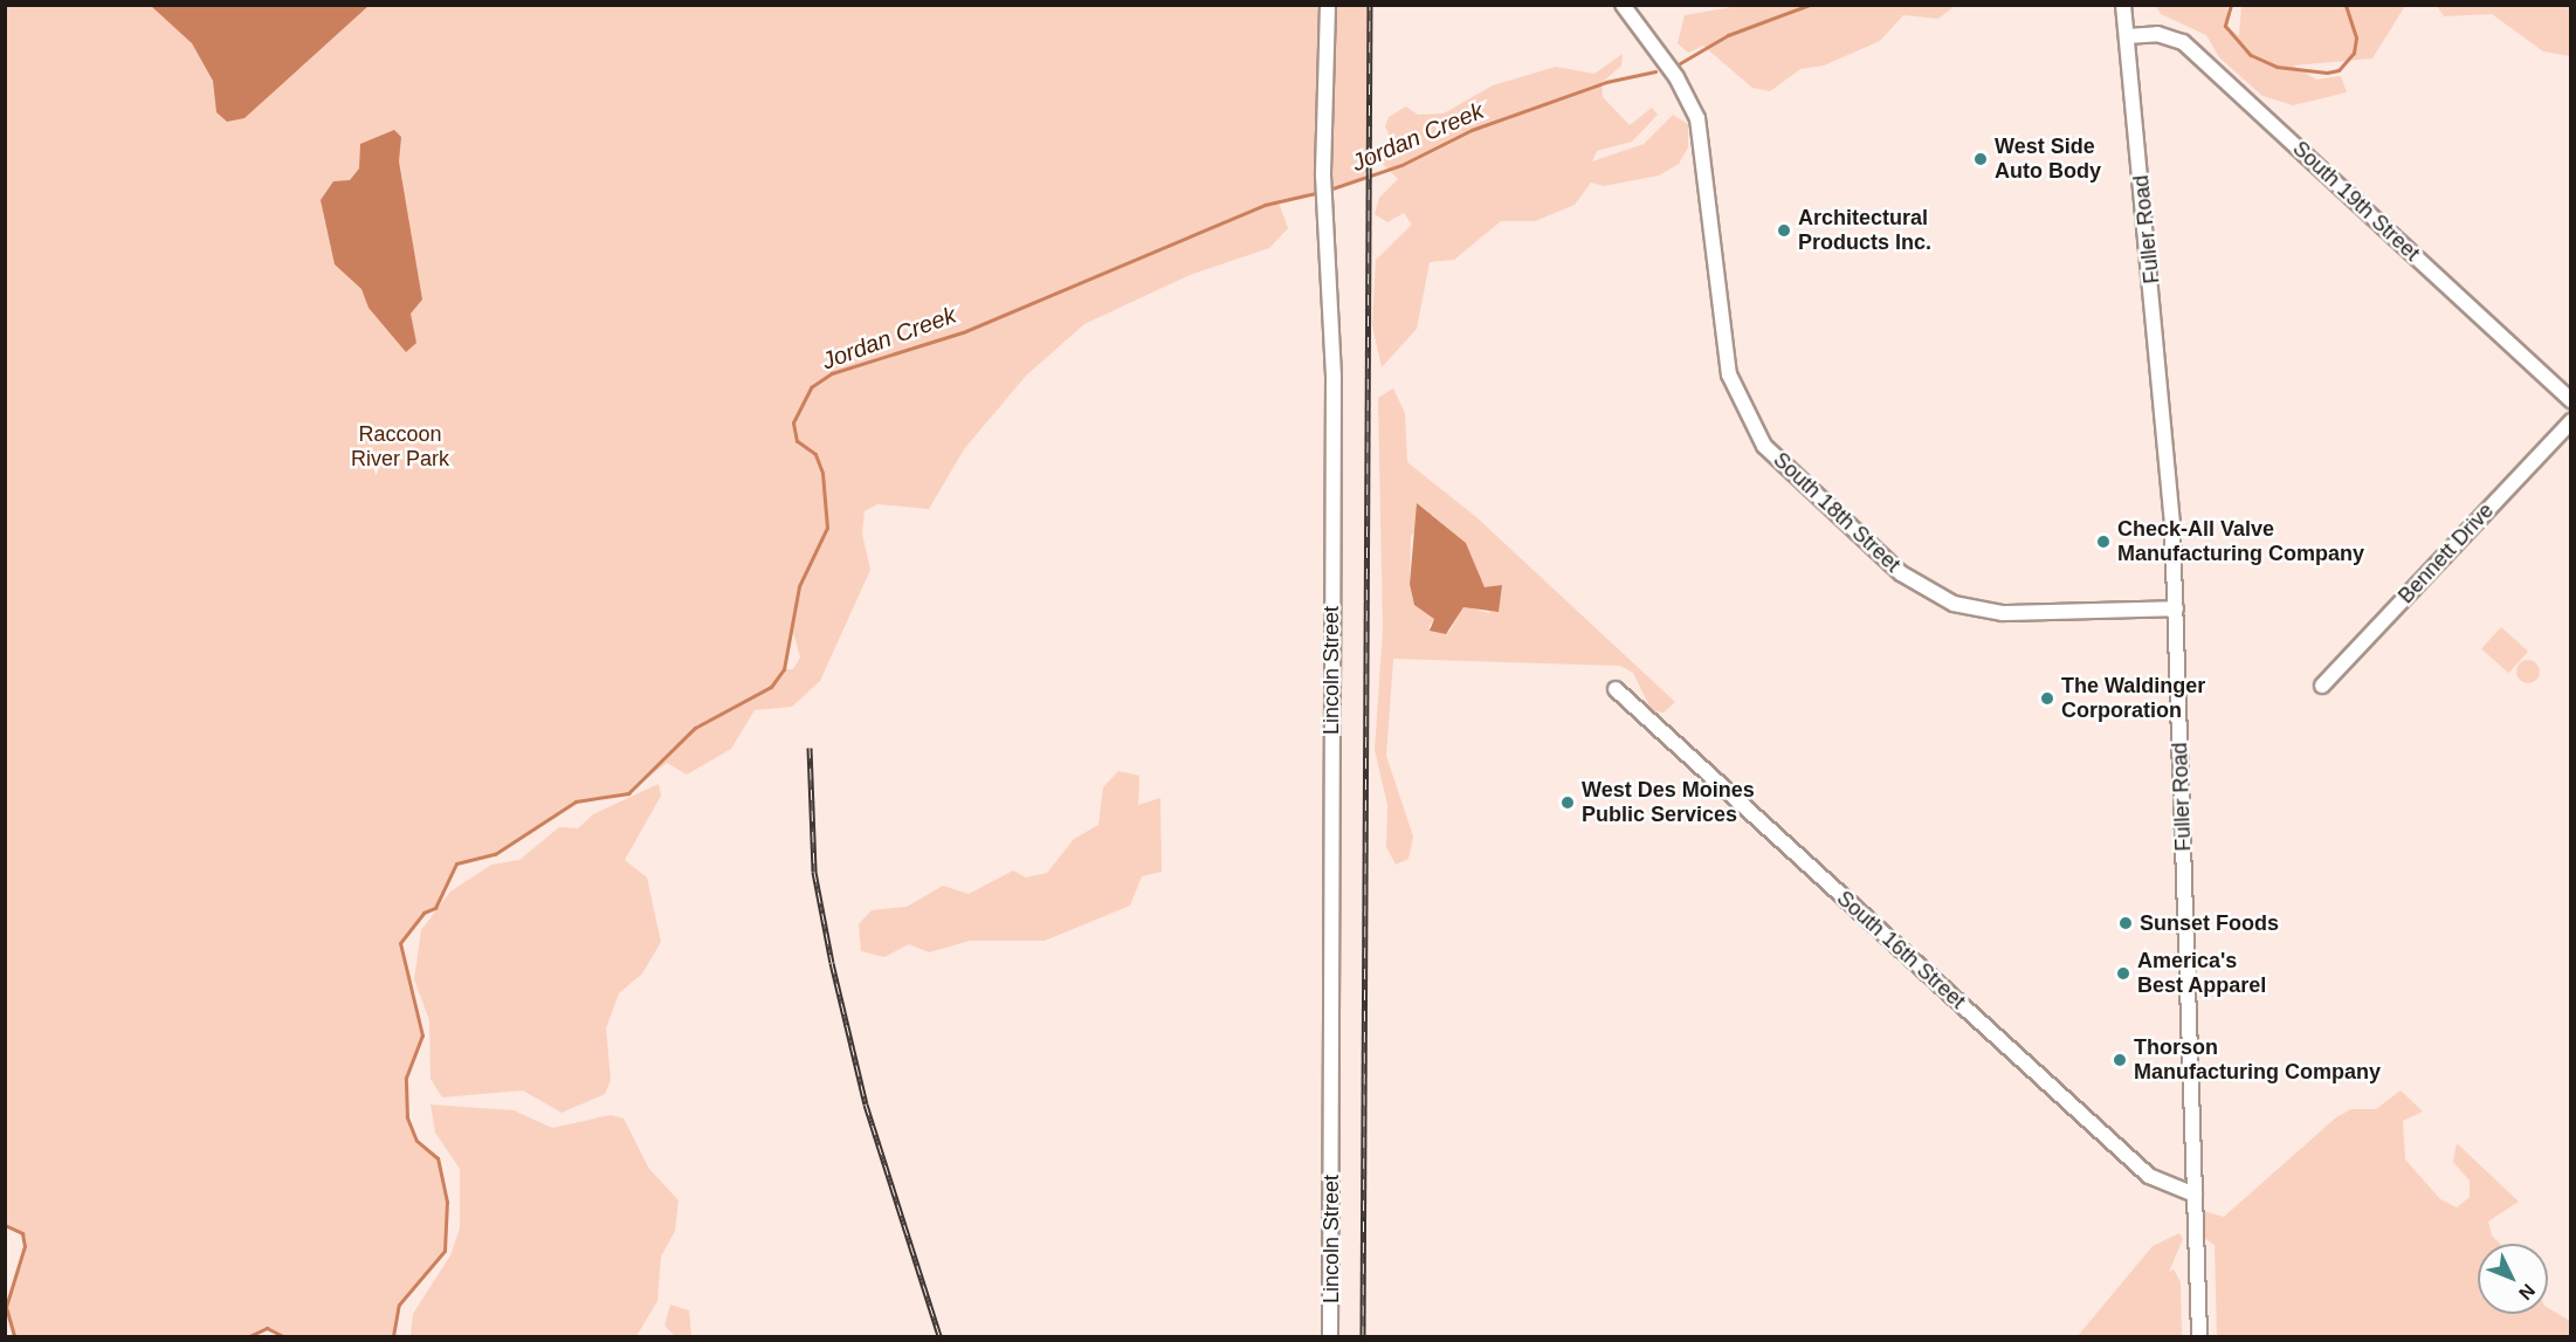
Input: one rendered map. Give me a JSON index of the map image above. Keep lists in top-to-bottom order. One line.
{"streets":{"street":["South 19th Street","Fuller Road","South 18th Street","Bennett Drive","Lincoln Street","South 16th Street"]},"crossings":[["South 19th Street","Fuller Road"],["Fuller Road","South 18th Street"],["Fuller Road","South 16th Street"]],"water":["Jordan Creek"],"parks":["Raccoon River Park"],"places":["West Side Auto Body","Architectural Products Inc.","Check-All Valve Manufacturing Company","The Waldinger Corporation","West Des Moines Public Services","Sunset Foods","America's Best Apparel","Thorson Manufacturing Company"],"north":"bottom right"}
